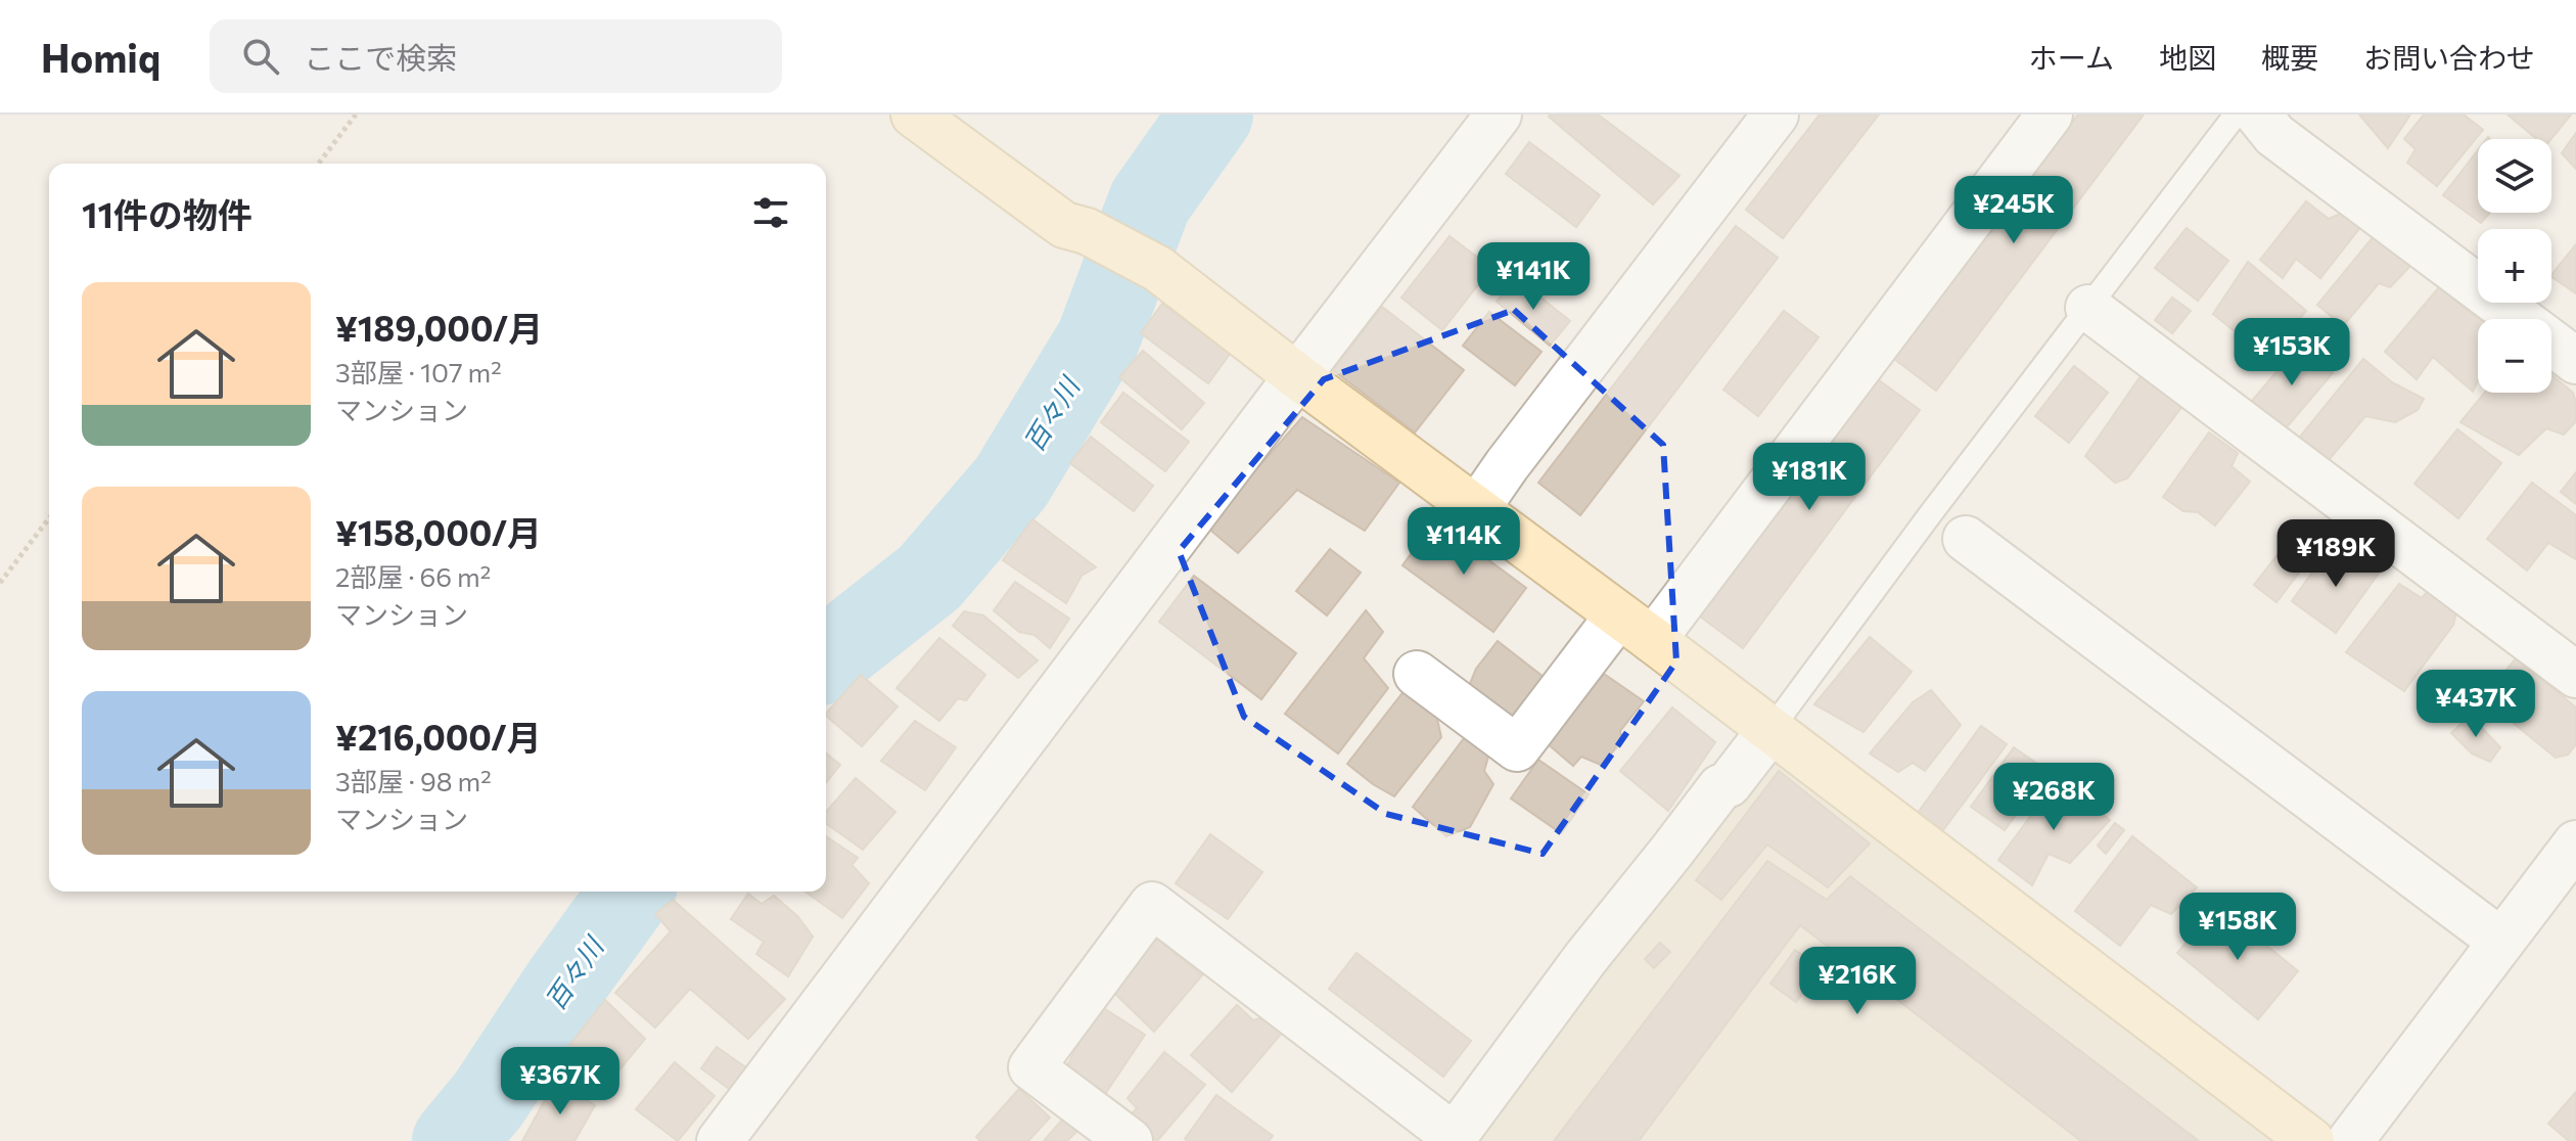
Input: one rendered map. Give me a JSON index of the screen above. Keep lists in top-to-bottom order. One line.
{"water":["百々川"],"page":{"header":"Homiq","search":"ここで検索","nav":["ホーム","地図","概要","お問い合わせ"],"map_buttons":["+","−"],"heading":"11件の物件","price":["¥245K","¥141K","¥153K","¥181K","¥114K","¥189K","¥437K","¥268K","¥158K","¥216K","¥367K"],"list":[{"name":"¥189,000/月","note":"3部屋 · 107 m² · マンション"},{"name":"¥158,000/月","note":"2部屋 · 66 m² · マンション"},{"name":"¥216,000/月","note":"3部屋 · 98 m² · マンション"}]}}
